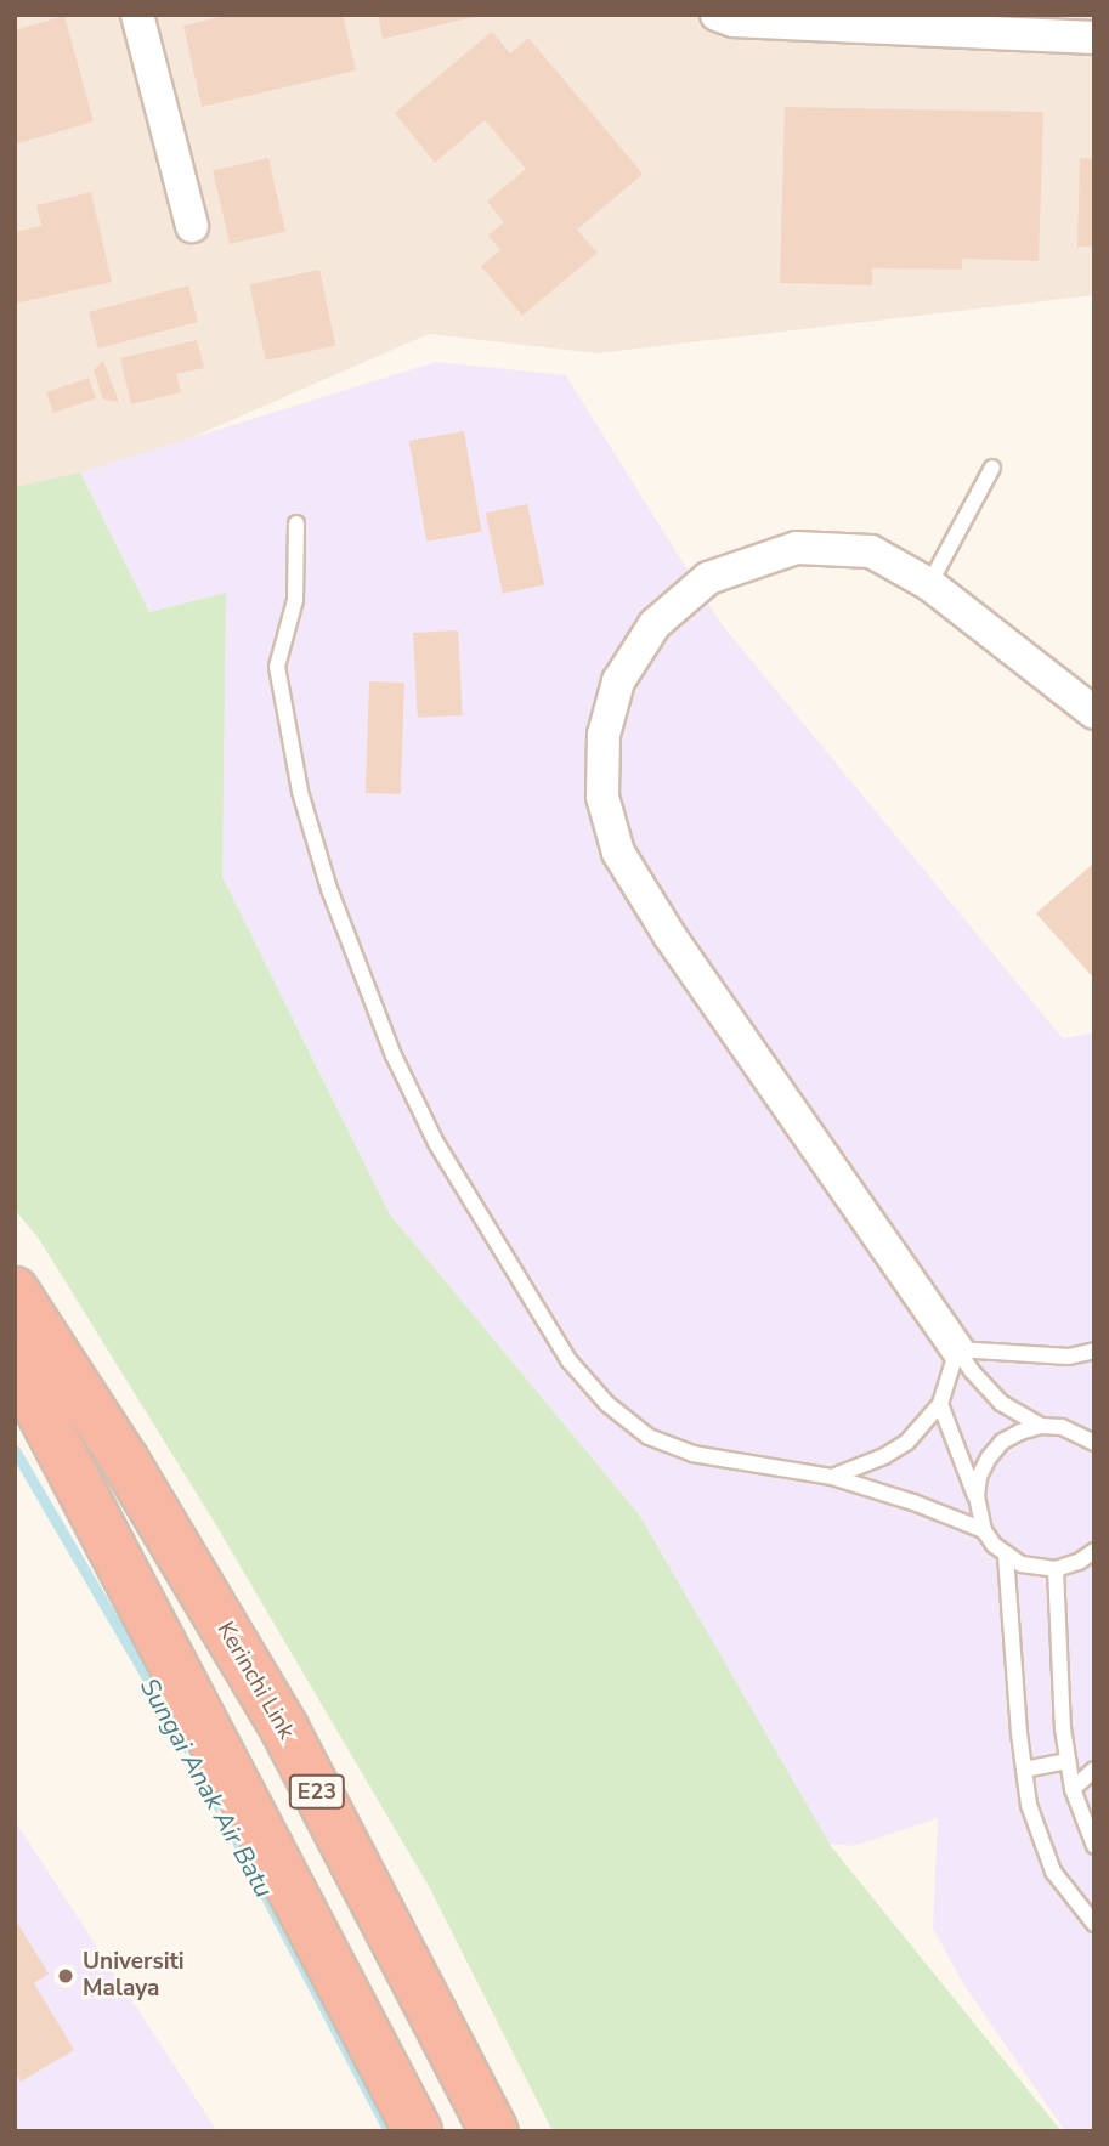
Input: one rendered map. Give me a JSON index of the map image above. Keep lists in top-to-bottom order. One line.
{"streets":{"highway":["Kerinchi Link","E23"]},"water":["Sungai Anak Air Batu"],"places":["Universiti Malaya"]}
